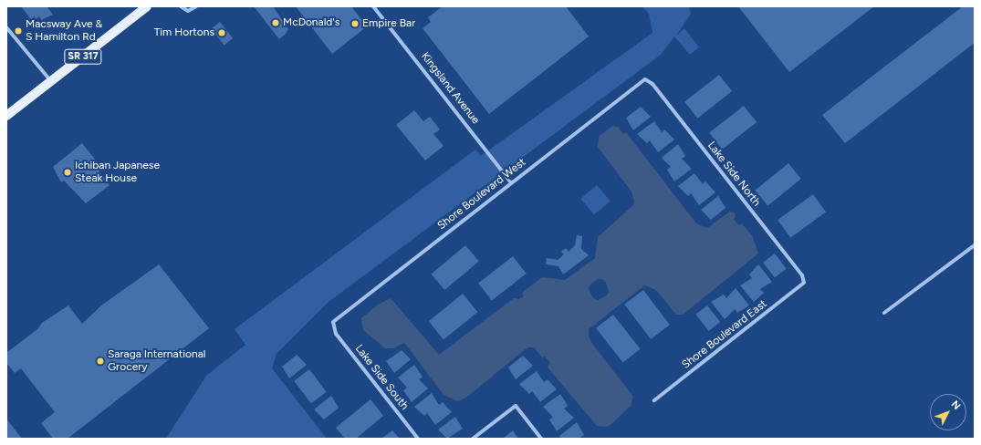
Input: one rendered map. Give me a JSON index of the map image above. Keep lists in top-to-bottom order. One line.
{"streets":{"main road":["SR 317"],"street":["Kingsland Avenue","Lake Side North","Shore Boulevard West","Shore Boulevard East","Lake Side South"]},"crossings":[["Kingsland Avenue","Shore Boulevard West"],["Lake Side North","Shore Boulevard West"],["Lake Side North","Shore Boulevard East"],["Shore Boulevard West","Lake Side South"]],"places":["McDonald's","Empire Bar","Macsway Ave & S Hamilton Rd","Tim Hortons","Ichiban Japanese Steak House","Saraga International Grocery"],"north":"top right"}
